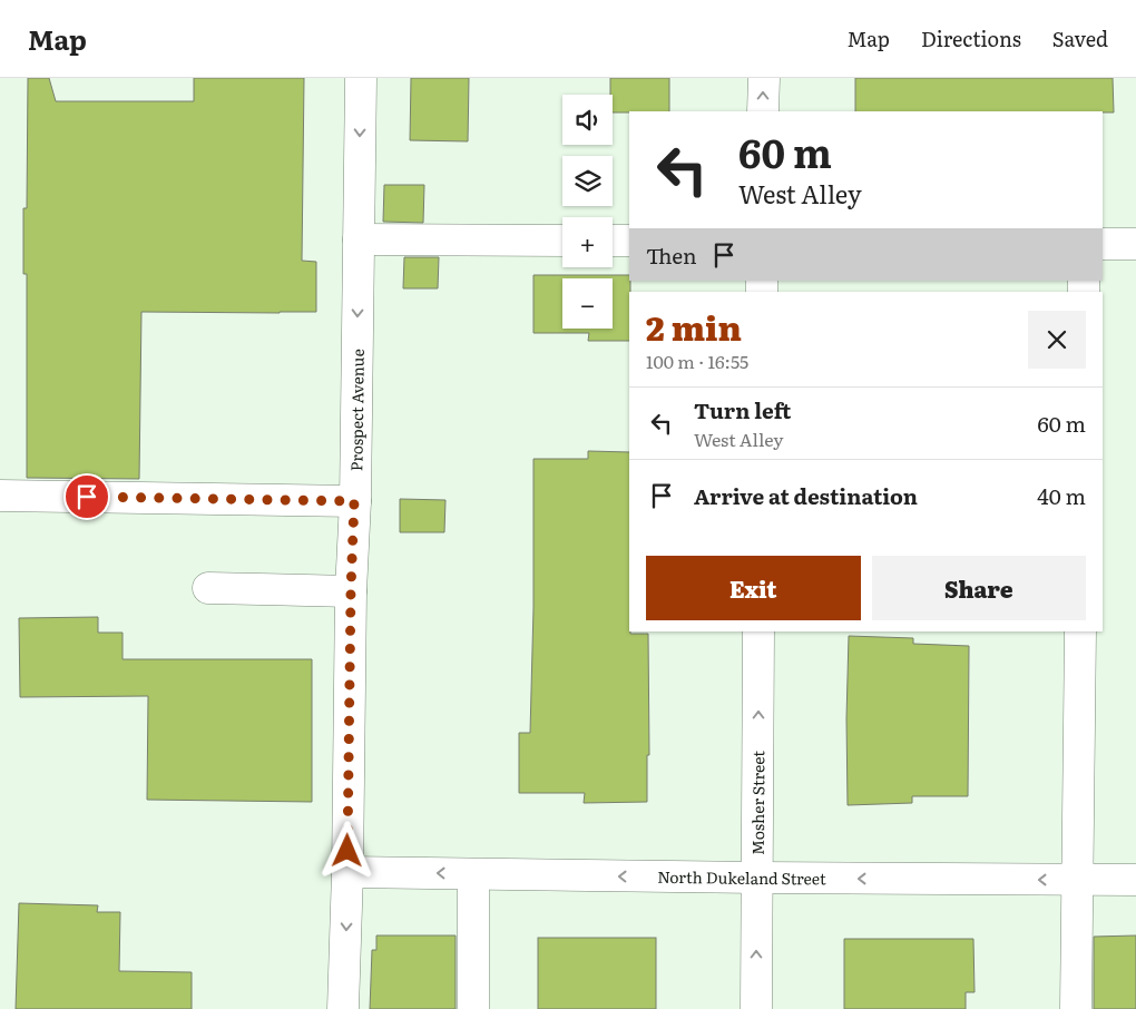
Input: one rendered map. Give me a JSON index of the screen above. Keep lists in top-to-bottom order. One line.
{"streets":{"street":["Prospect Avenue","Mosher Street","North Dukeland Street"]},"crossings":[["Prospect Avenue","North Dukeland Street"],["Mosher Street","North Dukeland Street"]],"one_way":["Prospect Avenue","Mosher Street","North Dukeland Street"],"page":{"header":"Map","nav":["Map","Directions","Saved"],"map_buttons":["+","−"],"turn":["60 m","West Alley"],"then":"Then","heading":["2 min","100 m · 16:55"],"list":[{"name":"Turn left","note":"West Alley","value":"60 m"},{"name":"Arrive at destination","value":"40 m"}],"buttons":["Exit","Share"]}}
